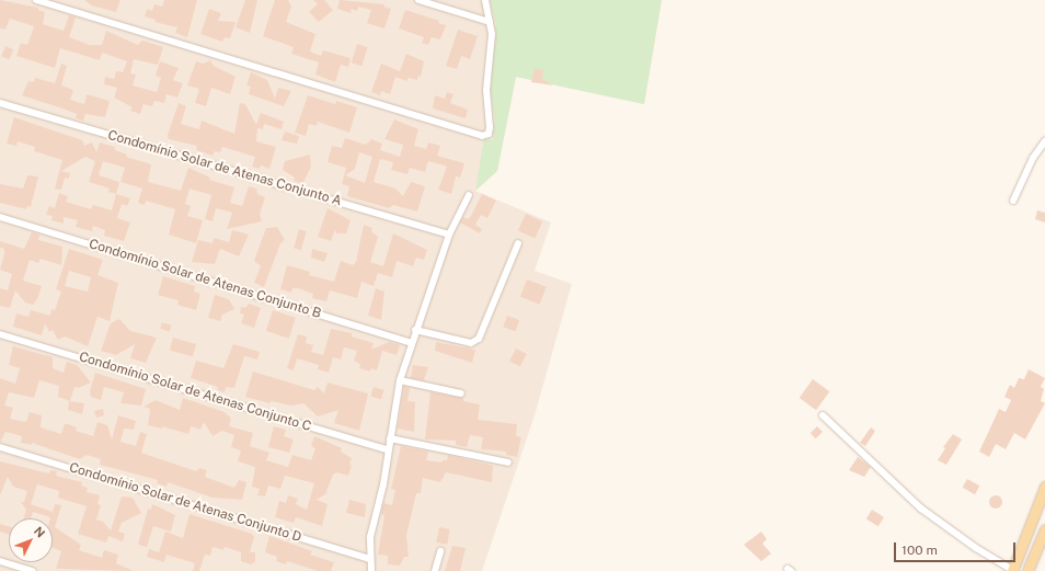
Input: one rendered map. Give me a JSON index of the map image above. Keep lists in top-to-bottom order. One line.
{"streets":{"street":["Condomínio Solar de Atenas Conjunto A","Condomínio Solar de Atenas Conjunto B","Condomínio Solar de Atenas Conjunto C","Condomínio Solar de Atenas Conjunto D"]},"scale_bar":"100 m","north":"top right"}
